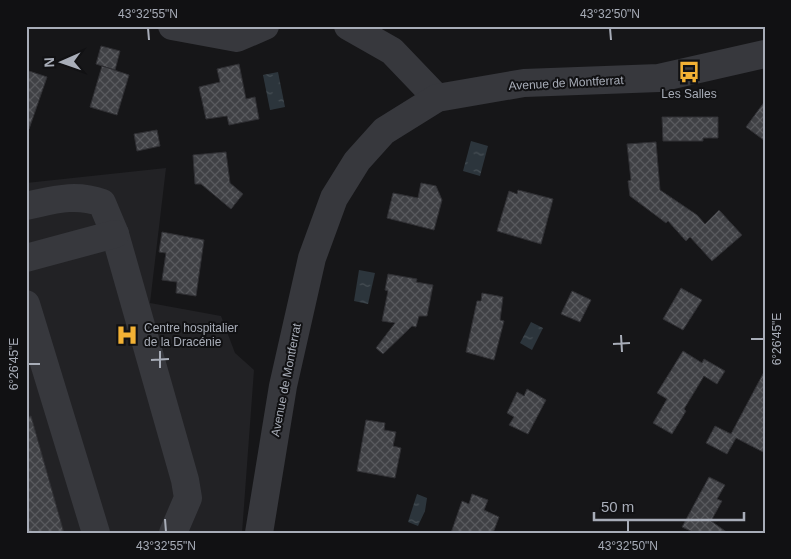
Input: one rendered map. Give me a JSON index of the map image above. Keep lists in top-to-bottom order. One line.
{"streets":{"street":["Avenue de Montferrat"]},"places":{"bus stop":["Les Salles"],"hospital":["Centre hospitalier de la Dracénie"]},"scale_bar":"50 m","north":"left","coordinates":["43°32'55\"N","43°32'50\"N","6°26'45\"E"]}
